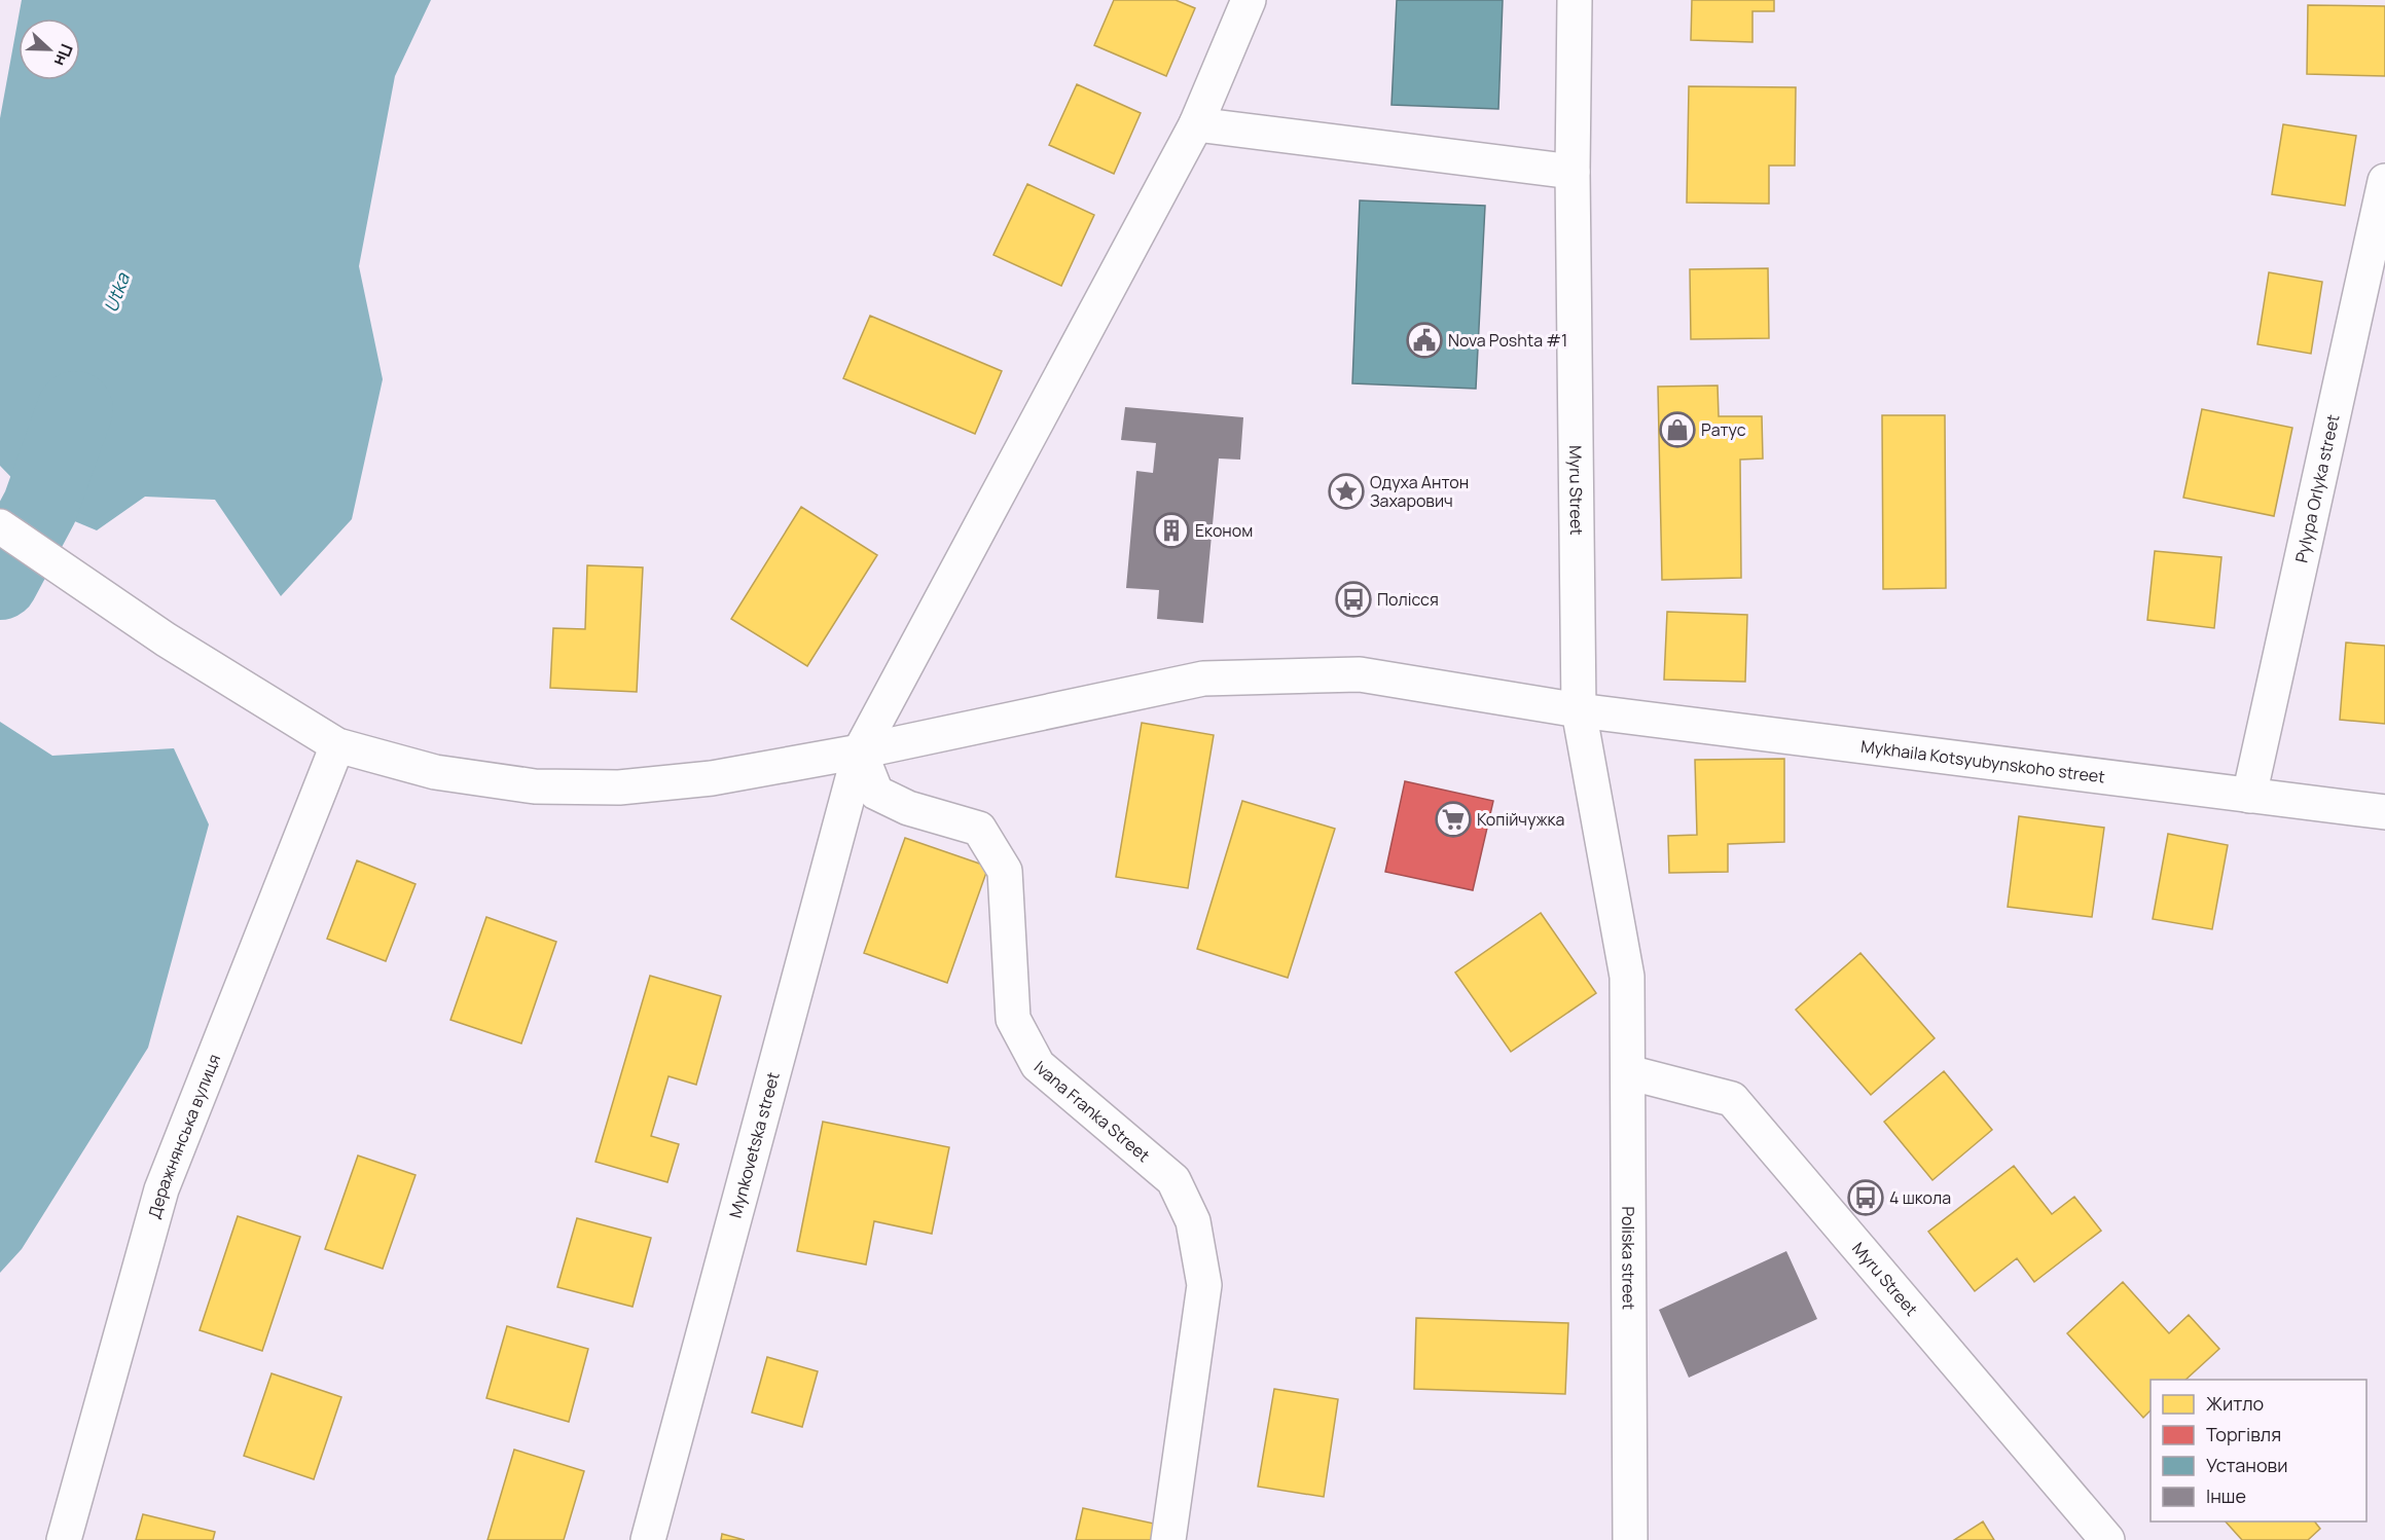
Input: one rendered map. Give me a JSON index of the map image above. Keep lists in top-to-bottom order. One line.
{"streets":{"street":["Pylypa Orlyka street","Myru Street","Mykhaila Kotsyubynskoho street","Ivana Franka Street","Деражнянська вулиця","Mynkovetska street","Poliska street"]},"crossings":[["Pylypa Orlyka street","Mykhaila Kotsyubynskoho street"],["Myru Street","Mykhaila Kotsyubynskoho street"],["Myru Street","Poliska street"],["Mykhaila Kotsyubynskoho street","Ivana Franka Street"],["Mykhaila Kotsyubynskoho street","Деражнянська вулиця"],["Mykhaila Kotsyubynskoho street","Mynkovetska street"],["Ivana Franka Street","Mynkovetska street"]],"water":["Utka"],"places":{"public building":["Nova Poshta #1"],"shop":["Ратус"],"place":["Одуха Антон Захарович"],"building":["Економ"],"bus stop":["Полісся","4 школа"],"supermarket":["Копійчужка"]},"legend":["Житло","Торгівля","Установи","Інше"],"north":"right"}
